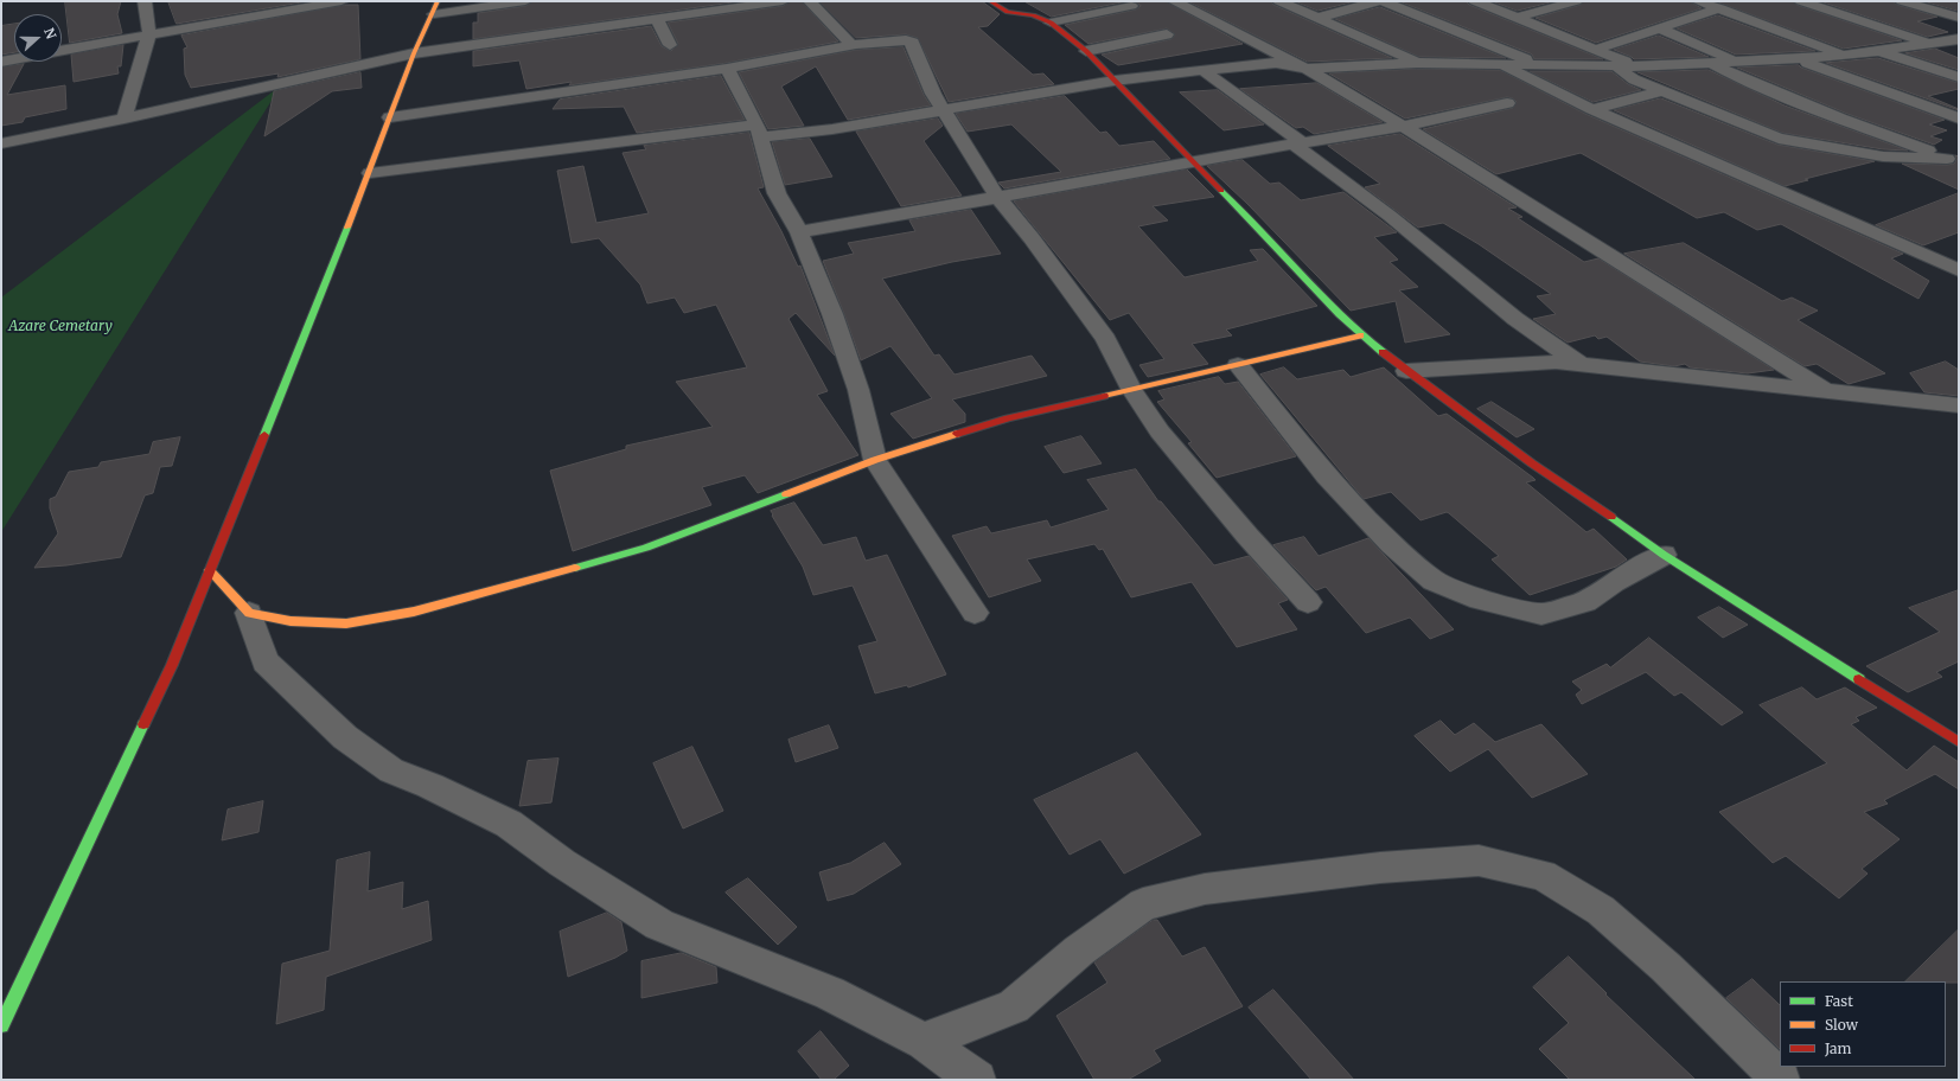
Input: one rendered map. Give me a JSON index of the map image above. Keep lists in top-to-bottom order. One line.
{"parks":["Azare Cemetary"],"legend":["Fast","Slow","Jam"],"north":"right"}
